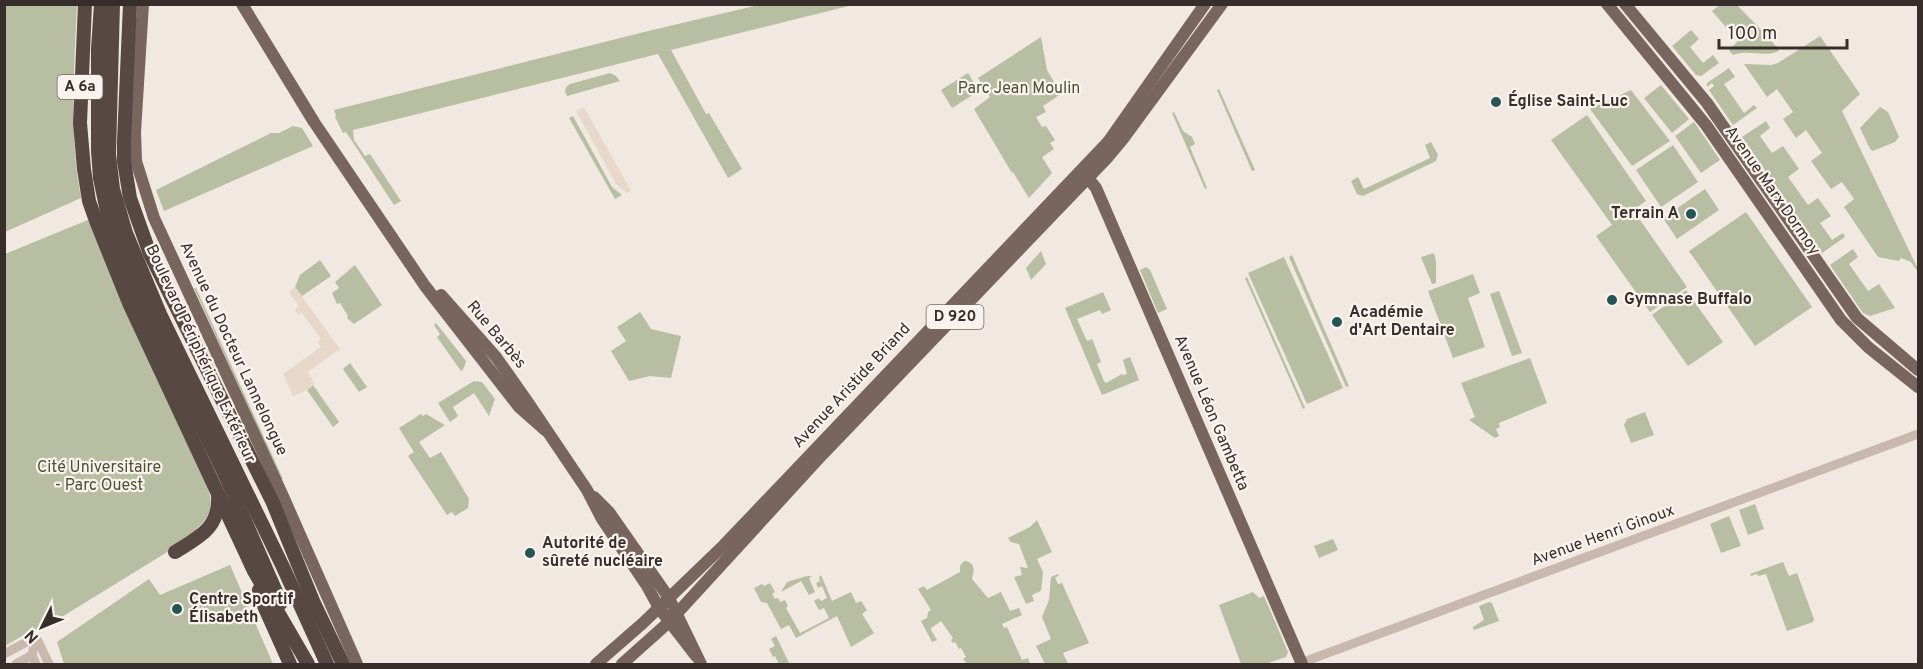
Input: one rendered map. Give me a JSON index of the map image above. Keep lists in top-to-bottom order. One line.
{"streets":{"highway":["A 6a","Boulevard Périphérique Extérieur"],"main road":["Avenue Marx Dormoy","D 920","Rue Barbès","Avenue du Docteur Lannelongue","Avenue Aristide Briand","Avenue Léon Gambetta"],"street":["Avenue Henri Ginoux"]},"crossings":[["Rue Barbès","Avenue Aristide Briand"],["Avenue Aristide Briand","Avenue Léon Gambetta"],["Avenue Léon Gambetta","Avenue Henri Ginoux"]],"parks":["Parc Jean Moulin","Cité Universitaire - Parc Ouest"],"places":["Église Saint-Luc","Terrain A","Gymnase Buffalo","Académie d'Art Dentaire","Autorité de sûreté nucléaire","Centre Sportif Élisabeth"],"scale_bar":"100 m","north":"bottom left"}
